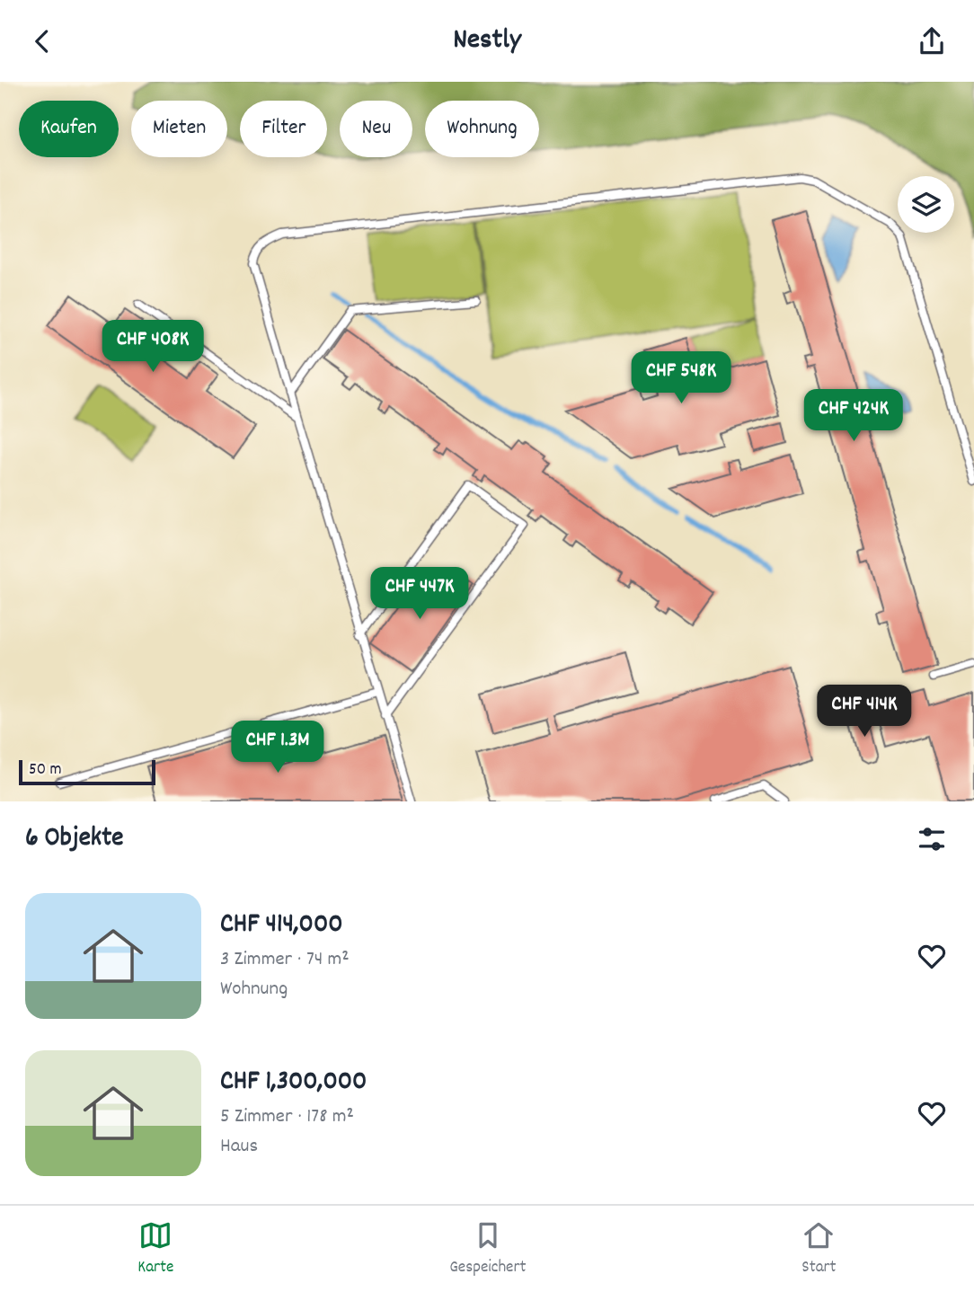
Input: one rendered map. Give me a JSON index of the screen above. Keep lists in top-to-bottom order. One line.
{"scale_bar":"50 m","page":{"header":"Nestly","chip":["Kaufen","Mieten","Filter","Neu","Wohnung"],"price":["CHF 408K","CHF 548K","CHF 424K","CHF 447K","CHF 414K","CHF 1.3M"],"scale":"50 m","heading":"6 Objekte","list":[{"name":"CHF 414,000","note":"3 Zimmer · 74 m² · Wohnung"},{"name":"CHF 1,300,000","note":"5 Zimmer · 178 m² · Haus"}],"tabs":["Karte","Gespeichert","Start"]}}
